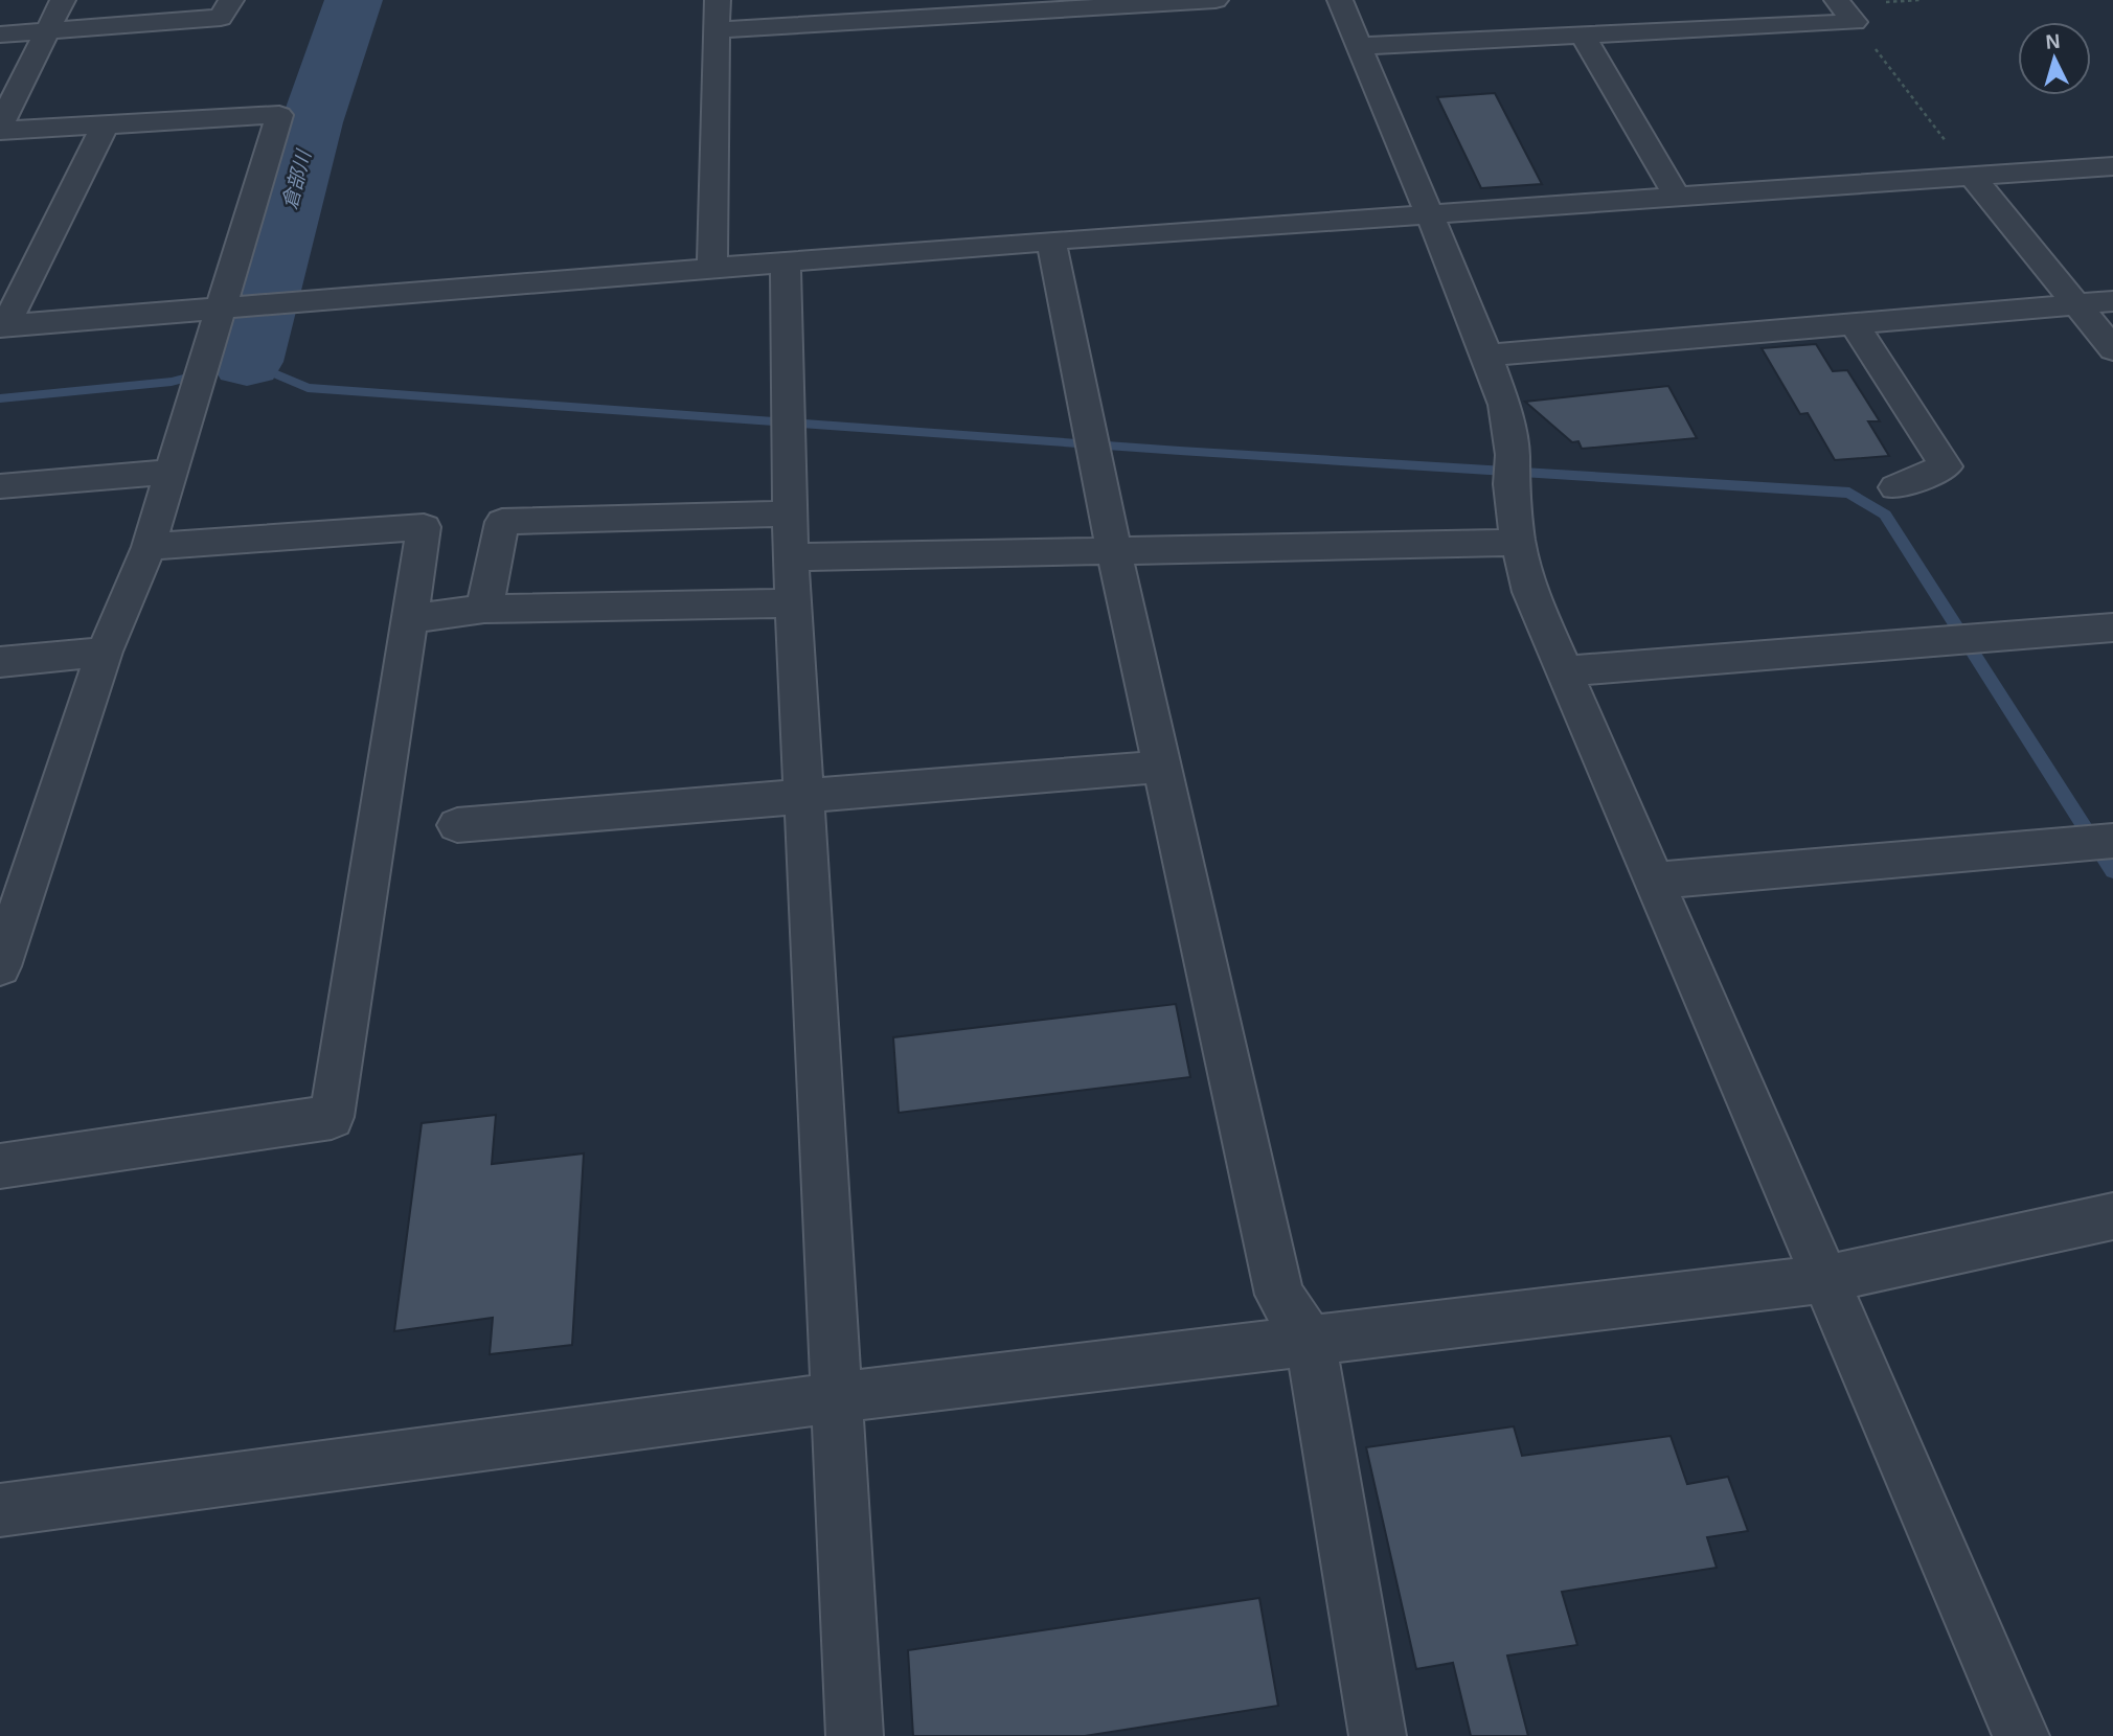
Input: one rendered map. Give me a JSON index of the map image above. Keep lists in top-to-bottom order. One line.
{"water":["倉部川"],"north":"top"}
